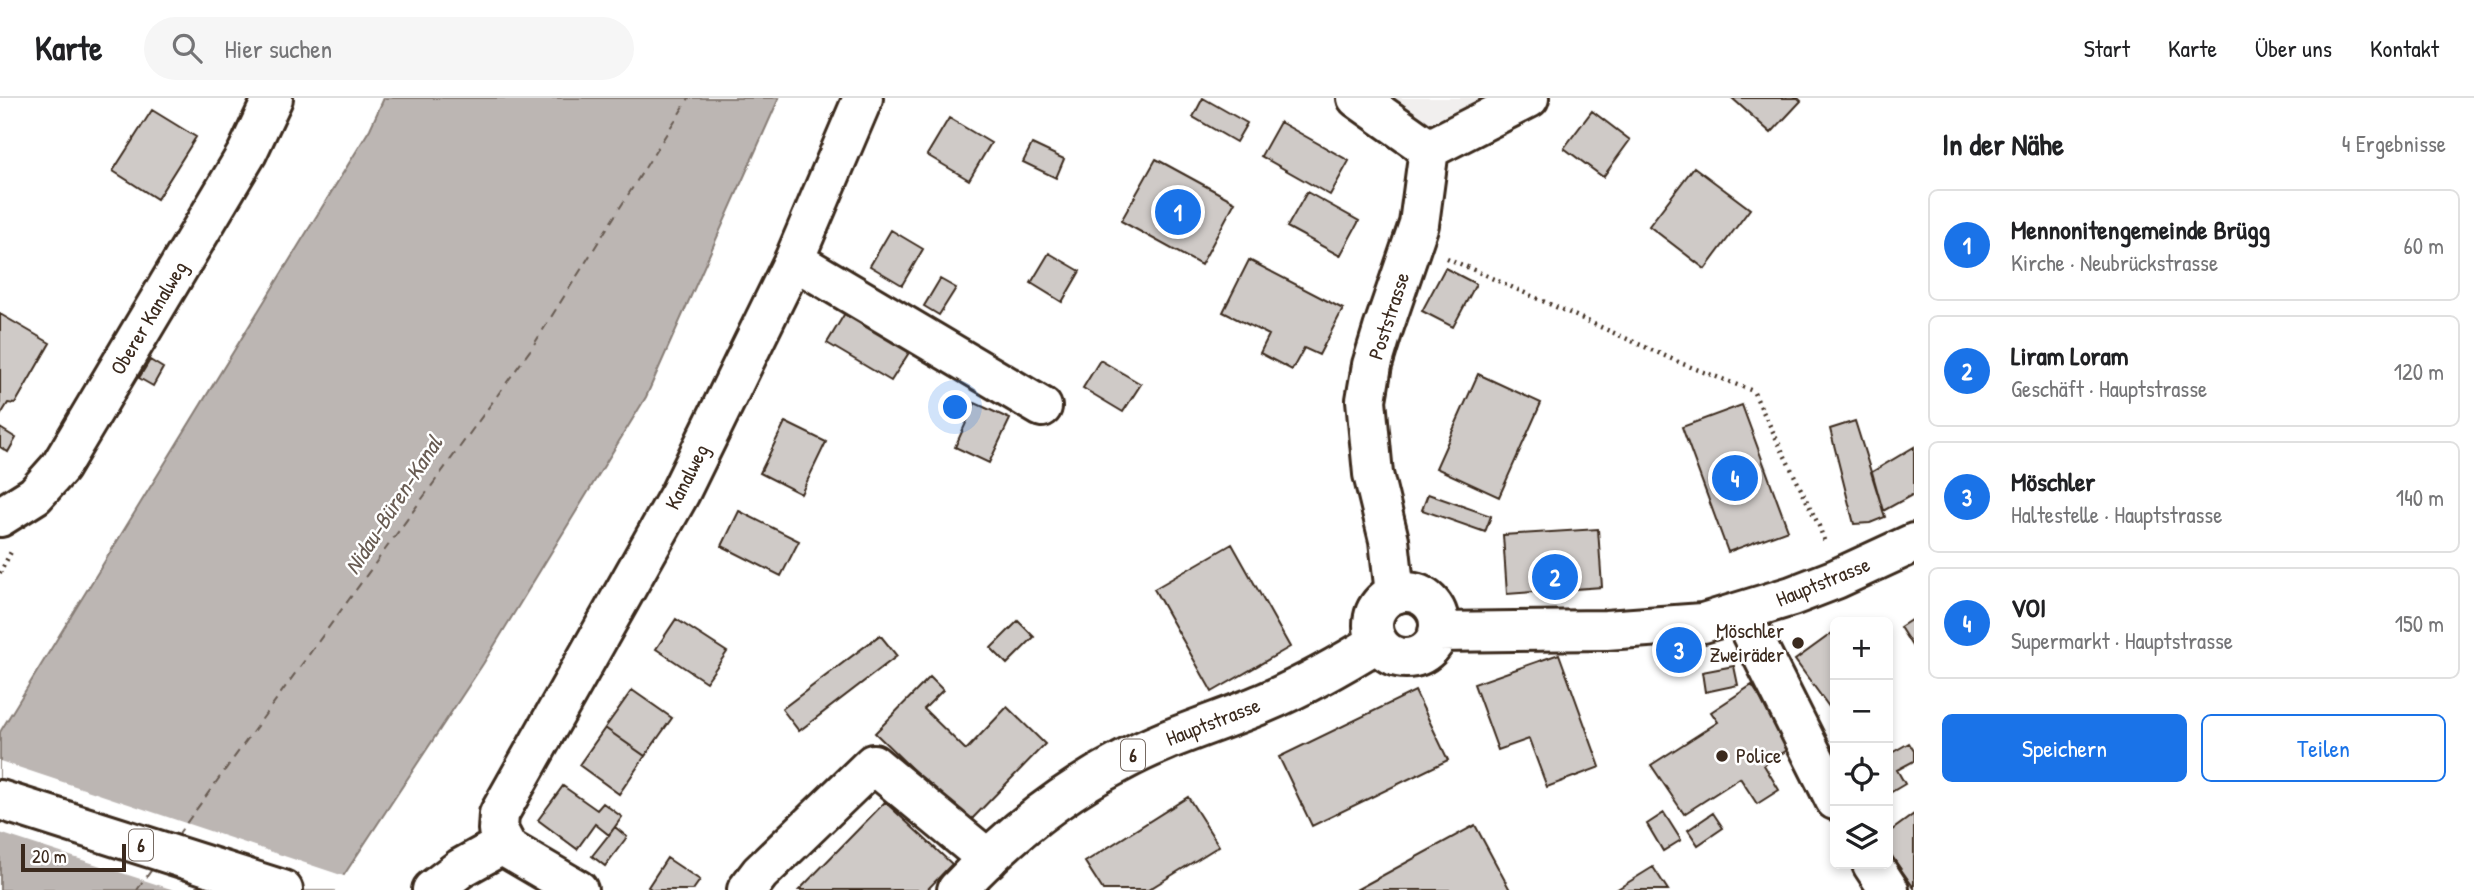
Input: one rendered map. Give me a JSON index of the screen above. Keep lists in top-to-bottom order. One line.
{"streets":{"main road":["Poststrasse","Oberer Kanalweg","Kanalweg","Hauptstrasse","6"]},"crossings":[["Poststrasse","Hauptstrasse"]],"water":["Nidau-Büren-Kanal"],"places":["Möschler Zweiräder","Police"],"scale_bar":"20 m","page":{"header":"Karte","search":"Hier suchen","nav":["Start","Karte","Über uns","Kontakt"],"heading":["In der Nähe","4 Ergebnisse"],"pins":["1","4","2","3"],"list":[{"mark":"1","name":"Mennonitengemeinde Brügg","note":"Kirche · Neubrückstrasse","value":"60 m"},{"mark":"2","name":"Liram Loram","note":"Geschäft · Hauptstrasse","value":"120 m"},{"mark":"3","name":"Möschler","note":"Haltestelle · Hauptstrasse","value":"140 m"},{"mark":"4","name":"VOI","note":"Supermarkt · Hauptstrasse","value":"150 m"}],"map_buttons":["+","−"],"buttons":["Speichern","Teilen"],"scale":"20 m"}}
